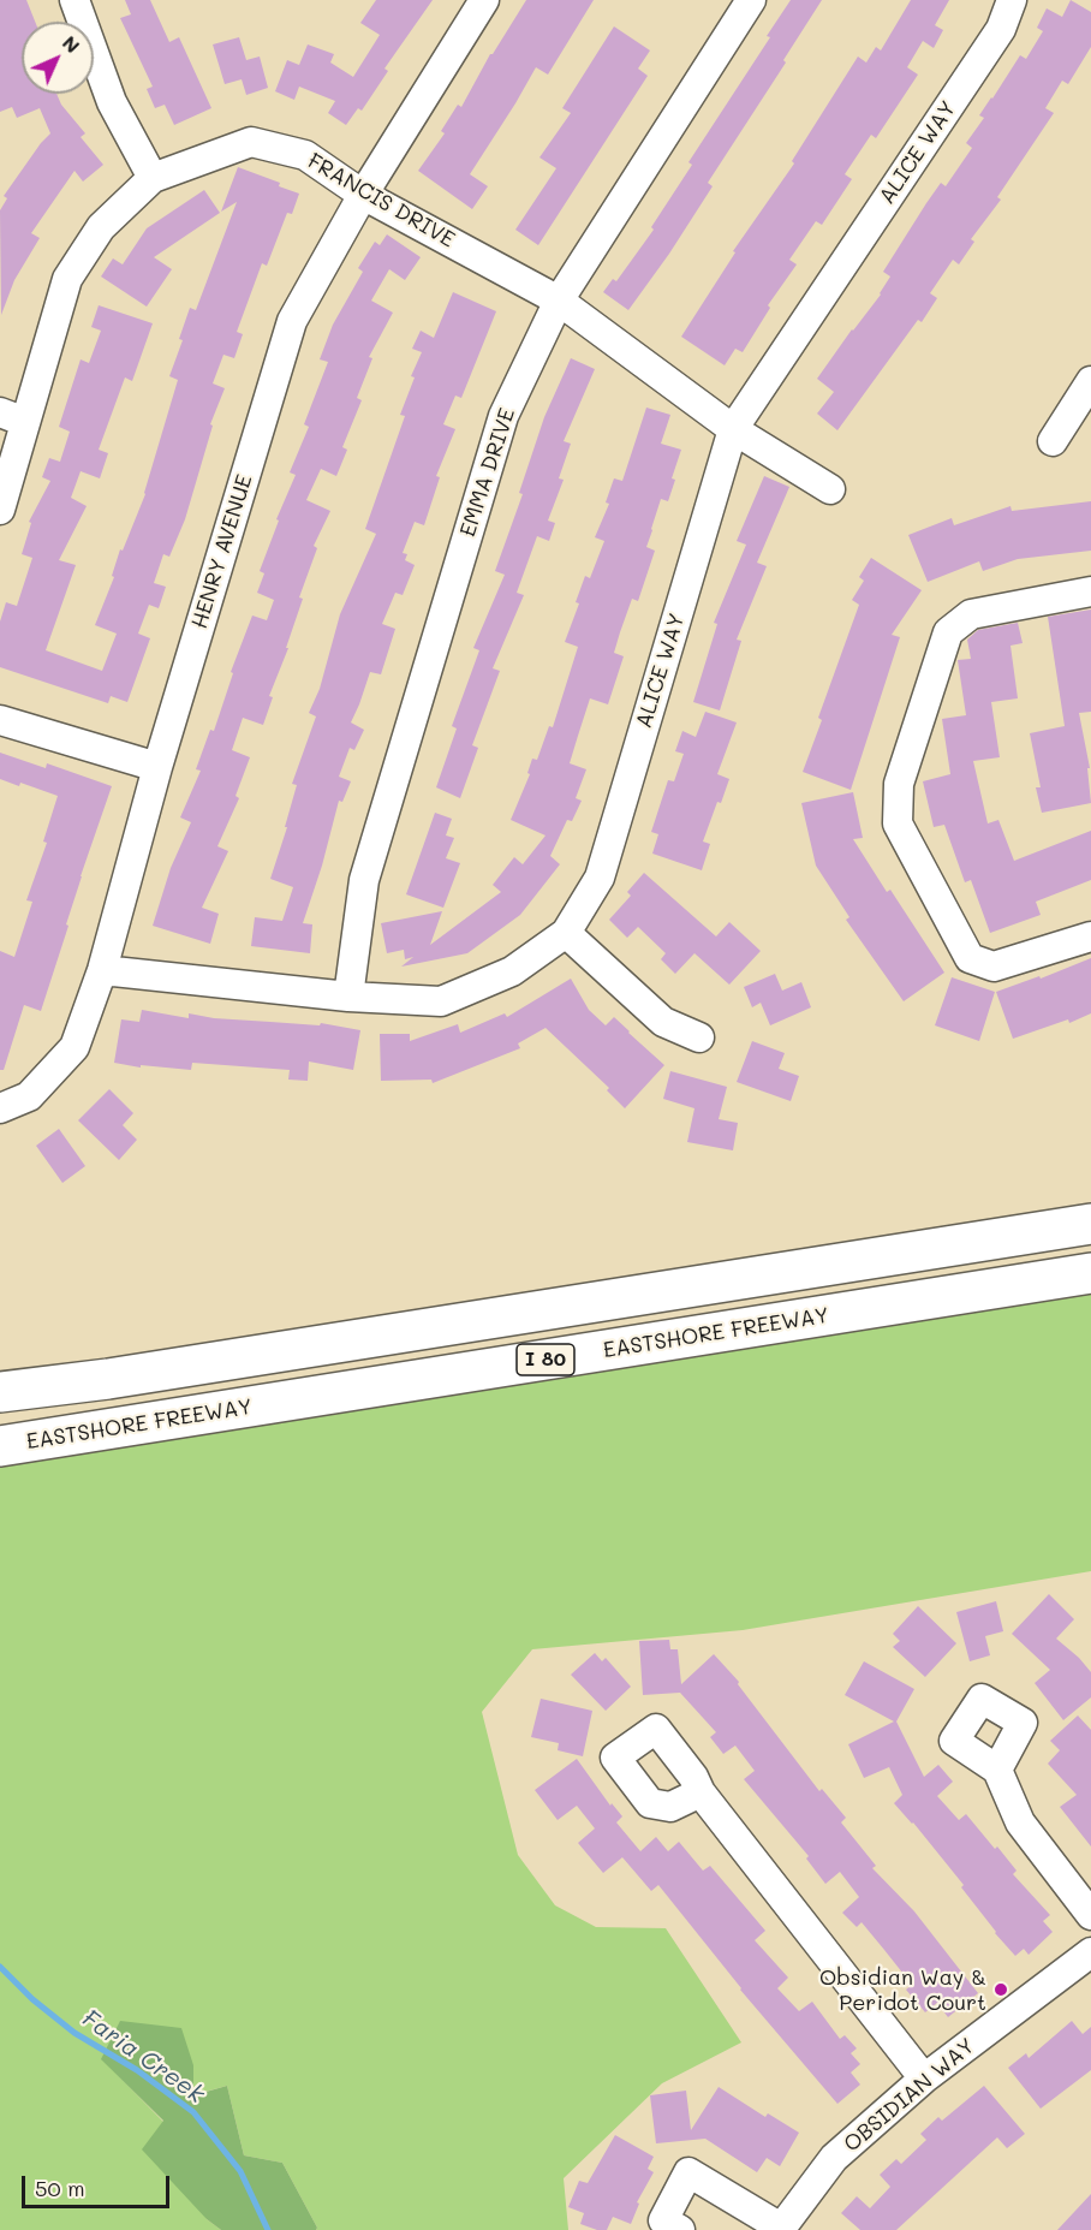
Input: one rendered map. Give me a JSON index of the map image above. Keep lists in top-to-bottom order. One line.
{"streets":{"highway":["EASTSHORE FREEWAY","I 80"],"street":["ALICE WAY","FRANCIS DRIVE","EMMA DRIVE","HENRY AVENUE","OBSIDIAN WAY"]},"crossings":[["ALICE WAY","FRANCIS DRIVE"],["ALICE WAY","EMMA DRIVE"],["ALICE WAY","HENRY AVENUE"],["FRANCIS DRIVE","EMMA DRIVE"],["FRANCIS DRIVE","HENRY AVENUE"]],"water":["Faria Creek"],"places":["Obsidian Way & Peridot Court"],"scale_bar":"50 m","north":"top right"}
